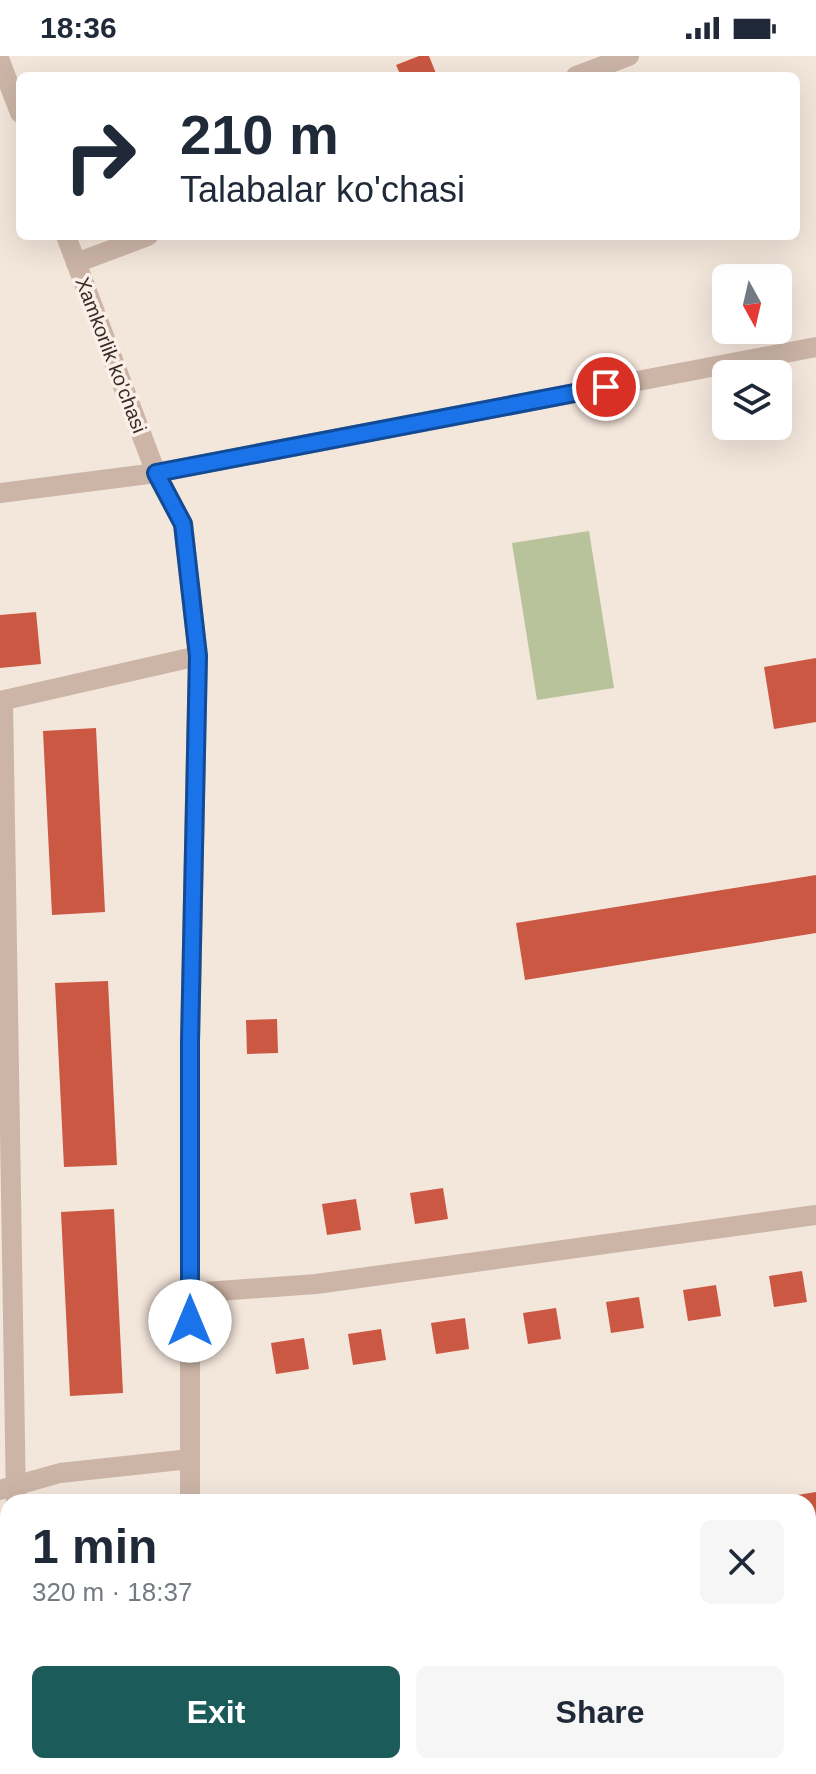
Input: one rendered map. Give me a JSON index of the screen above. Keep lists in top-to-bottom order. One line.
{"streets":{"street":["Xamkorlik ko'chasi"]},"north":"bottom","page":{"status":"18:36","turn":["210 m","Talabalar ko'chasi"],"heading":["1 min","320 m · 18:37"],"buttons":["Exit","Share"]}}
